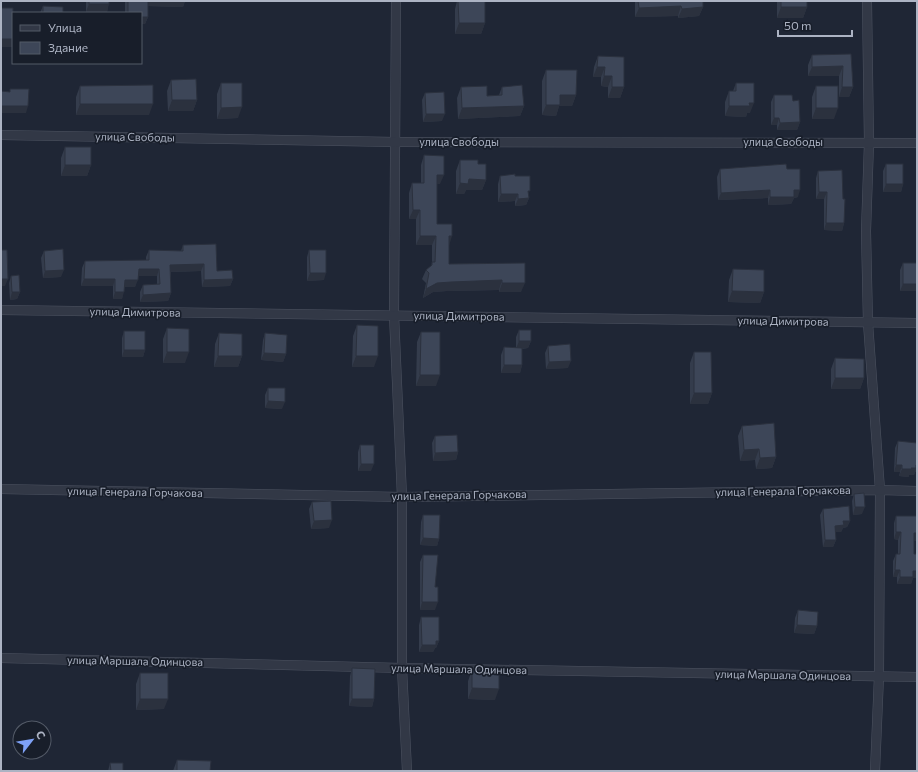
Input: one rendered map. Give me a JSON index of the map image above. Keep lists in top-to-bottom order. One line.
{"streets":{"street":["улица Свободы","улица Димитрова","улица Генерала Горчакова","улица Маршала Одинцова"]},"legend":["Улица","Здание"],"scale_bar":"50 m","north":"top right"}
